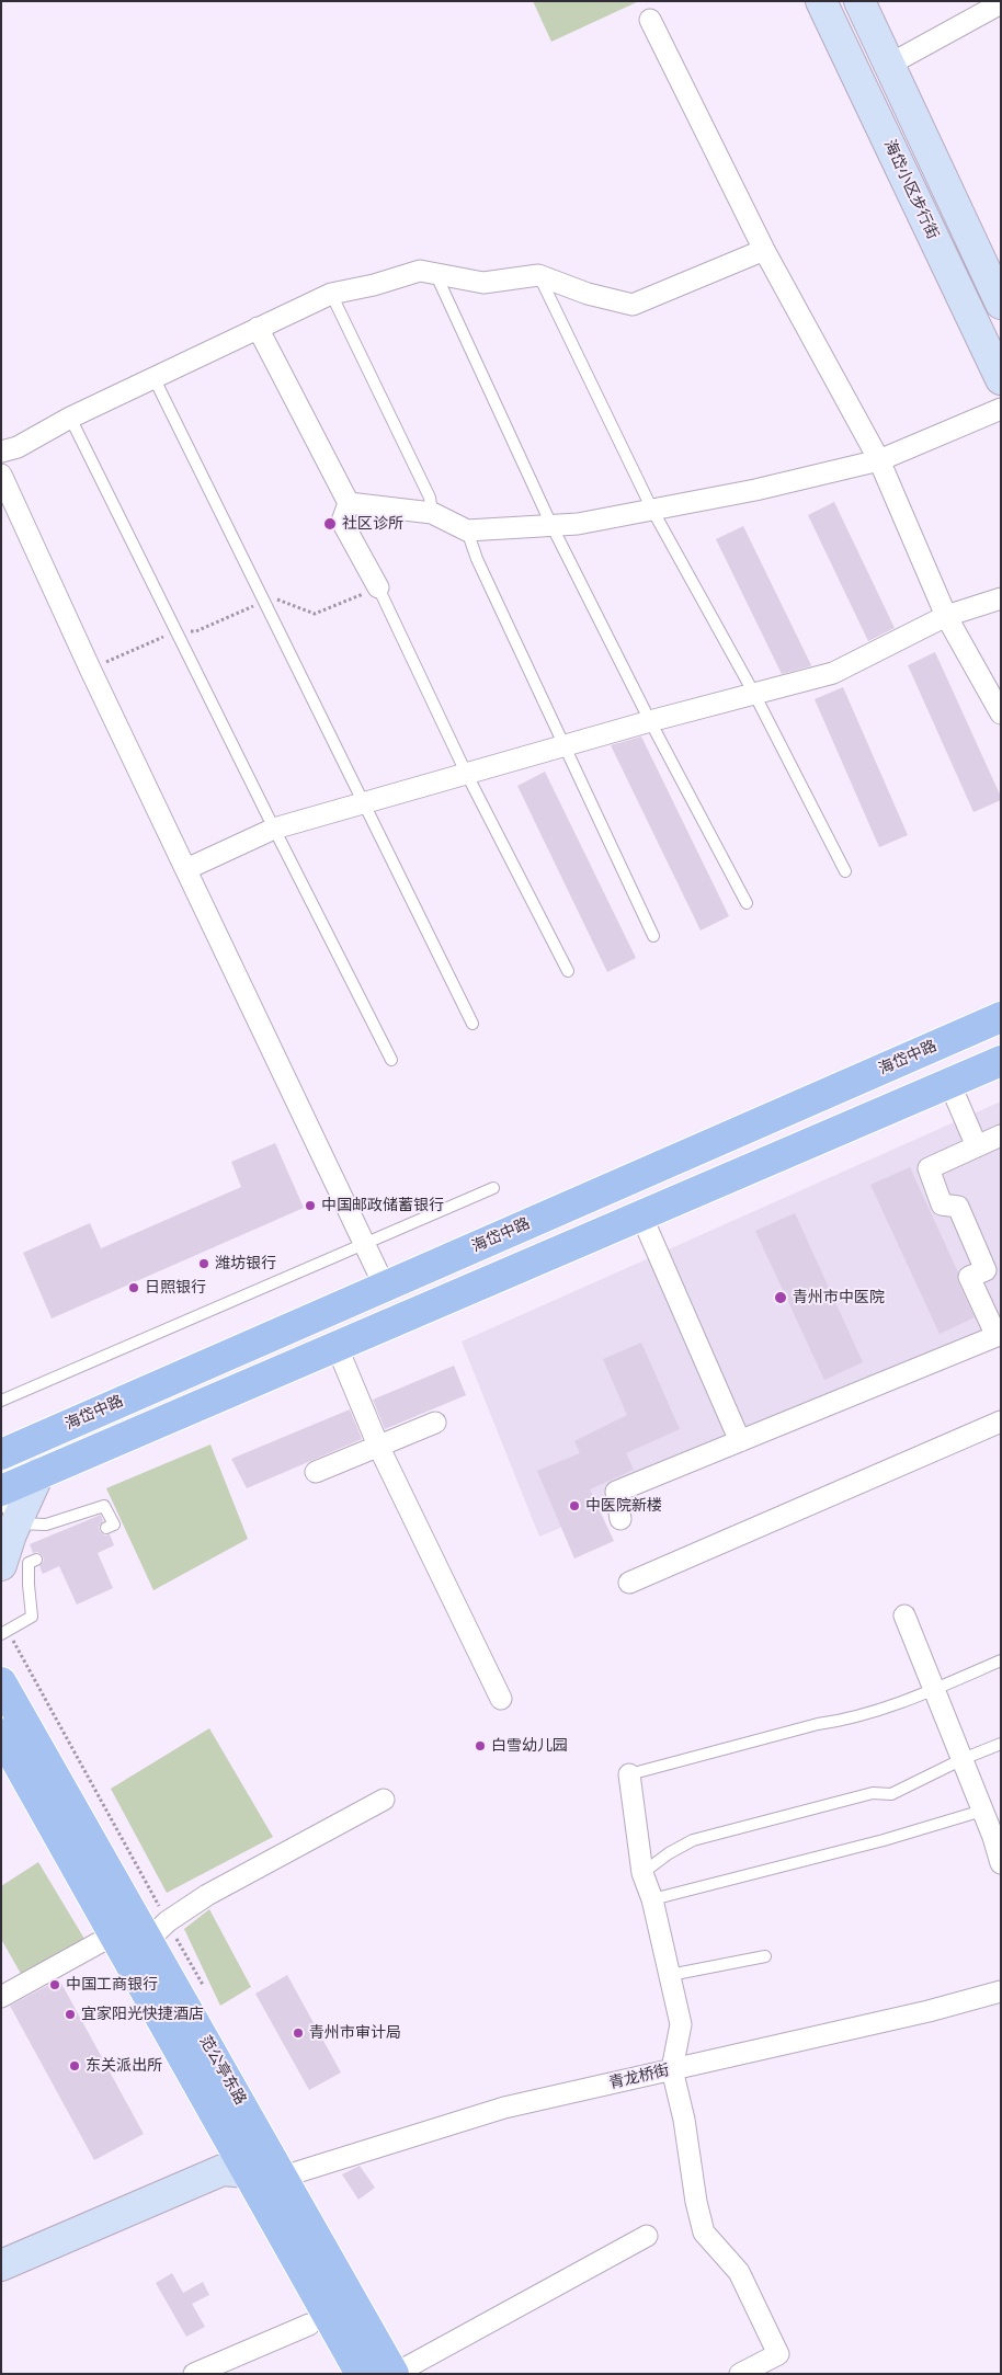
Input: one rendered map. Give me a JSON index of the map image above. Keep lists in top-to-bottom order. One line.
{"streets":{"main road":["海岱中路","范公亭东路"],"street":["海岱小区步行街","青龙桥街"]},"crossings":[["范公亭东路","青龙桥街"]],"places":["社区诊所","中国邮政储蓄银行","潍坊银行","日照银行","青州市中医院","中医院新楼","白雪幼儿园","中国工商银行","宜家阳光快捷酒店","青州市审计局","东关派出所"]}
